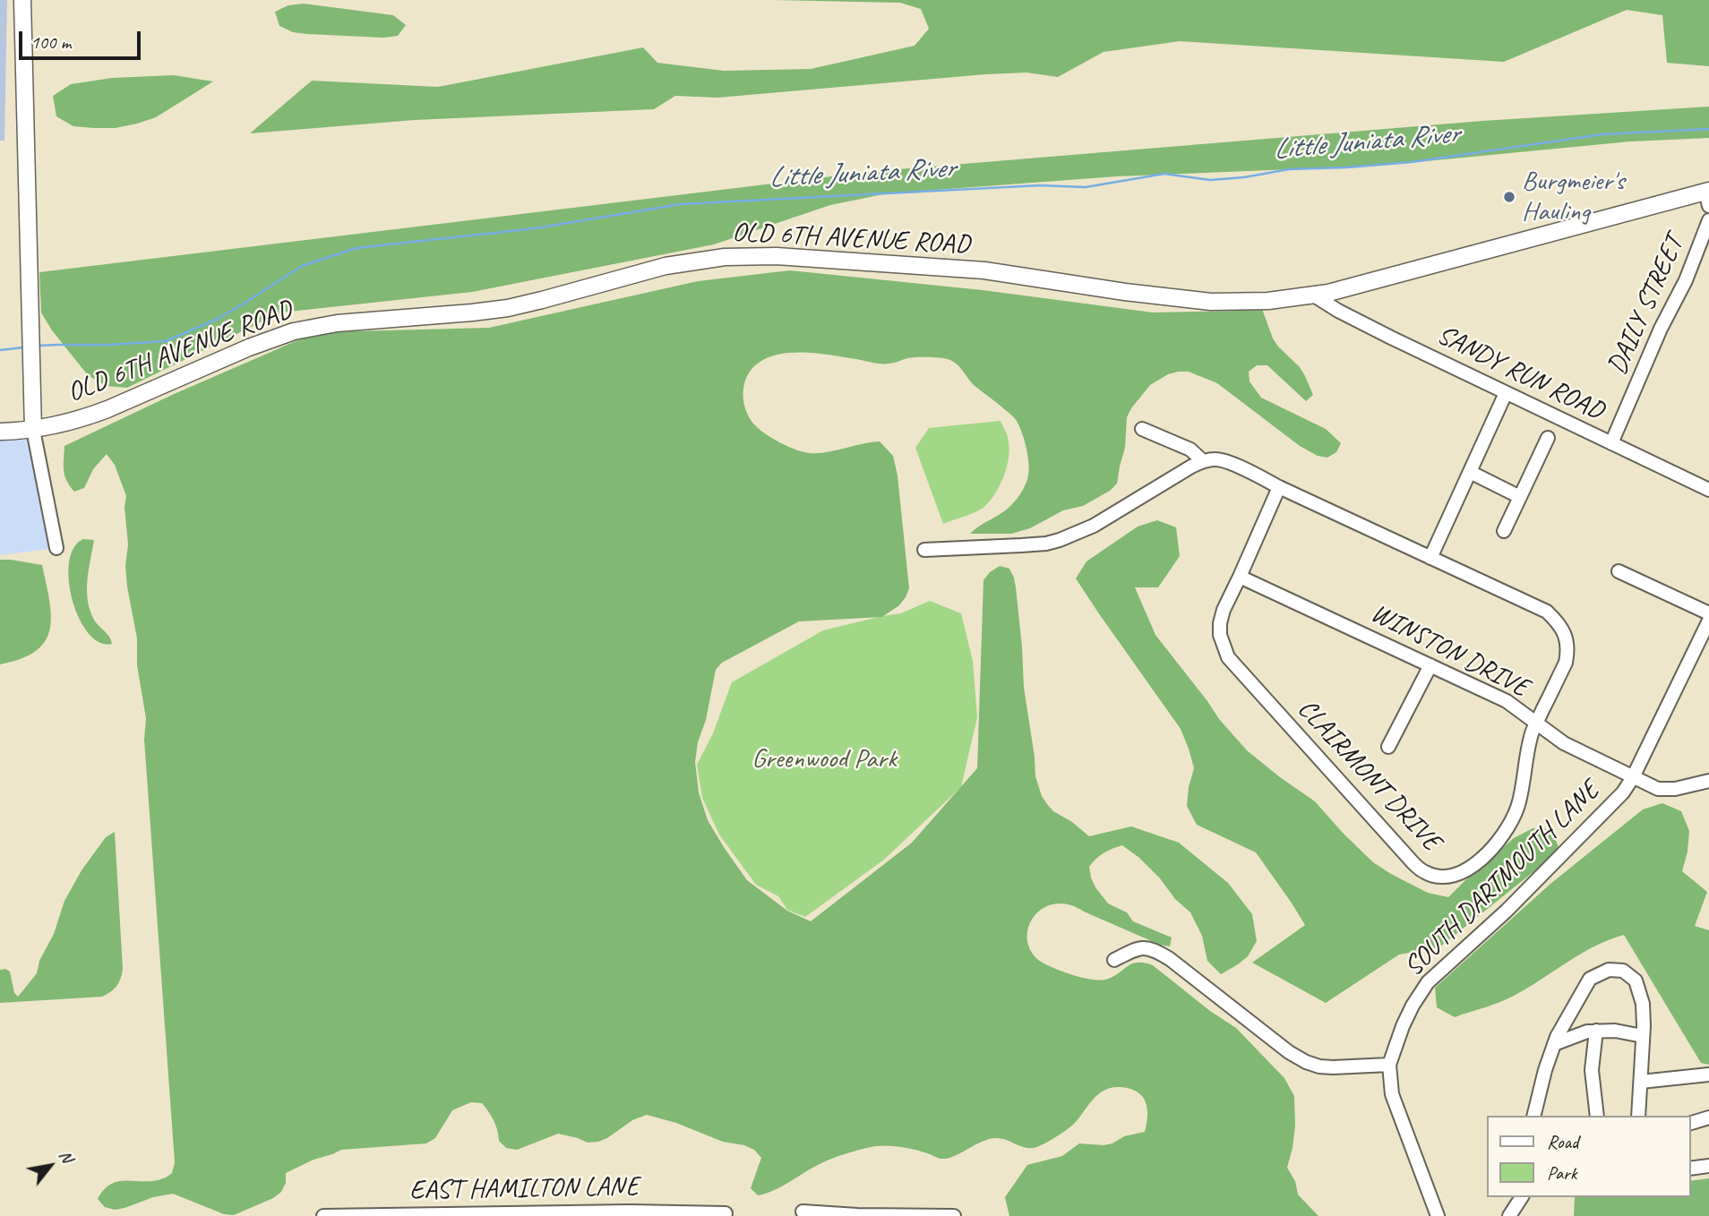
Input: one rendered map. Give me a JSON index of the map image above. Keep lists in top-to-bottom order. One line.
{"streets":{"main road":["OLD 6TH AVENUE ROAD"],"street":["DAILY STREET","SANDY RUN ROAD","WINSTON DRIVE","CLAIRMONT DRIVE","SOUTH DARTMOUTH LANE","EAST HAMILTON LANE"]},"crossings":[["OLD 6TH AVENUE ROAD","SANDY RUN ROAD"],["DAILY STREET","SANDY RUN ROAD"],["WINSTON DRIVE","CLAIRMONT DRIVE"],["WINSTON DRIVE","SOUTH DARTMOUTH LANE"]],"water":["Little Juniata River"],"parks":["Greenwood Park"],"places":["Burgmeier's Hauling"],"legend":["Road","Park"],"scale_bar":"100 m","north":"top right"}
